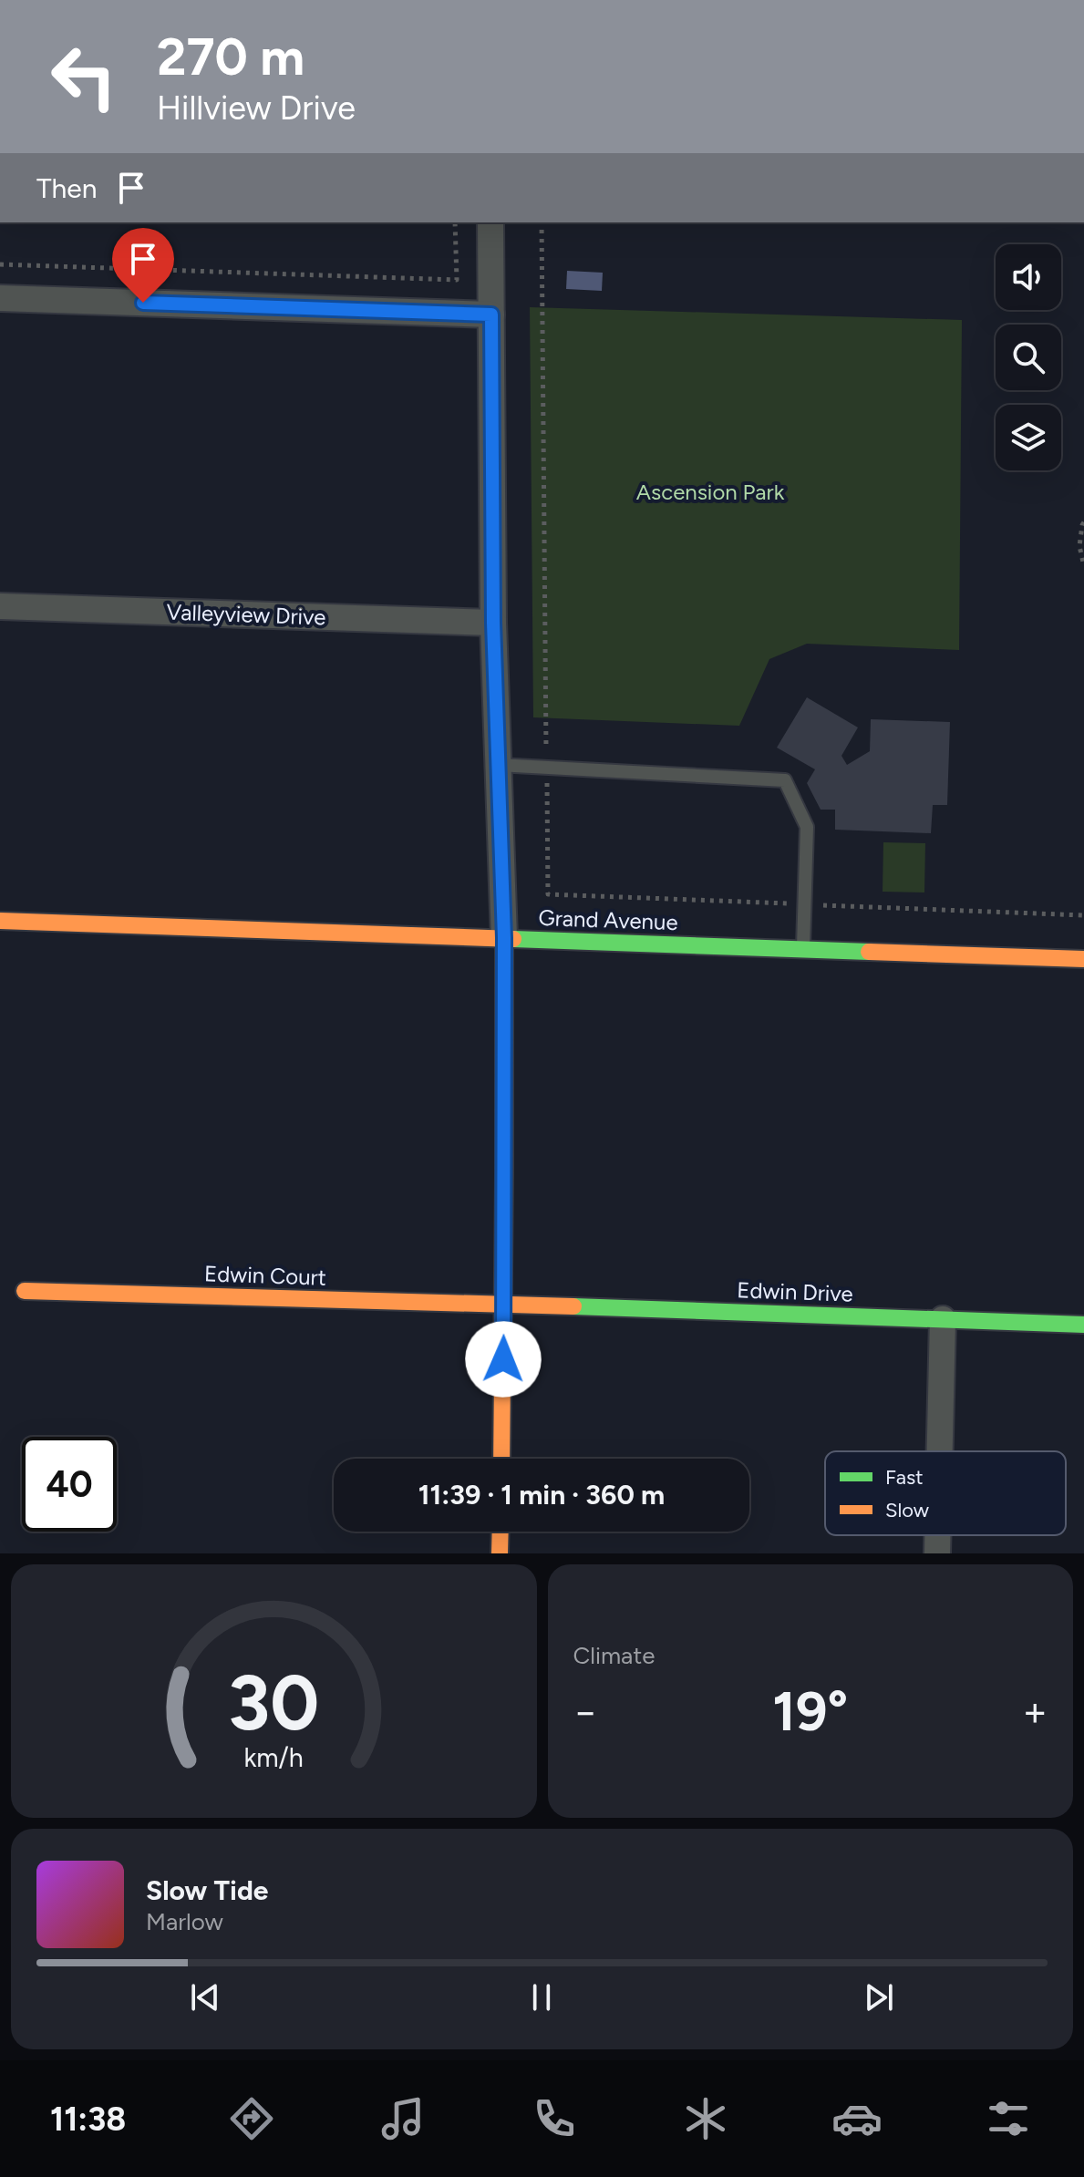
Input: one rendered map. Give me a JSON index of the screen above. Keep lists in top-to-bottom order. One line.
{"streets":{"street":["Valleyview Drive","Grand Avenue","Edwin Court","Edwin Drive"]},"crossings":[["Edwin Court","Edwin Drive"]],"parks":["Ascension Park"],"legend":["Fast","Slow"],"page":{"turn":["270 m","Hillview Drive"],"then":"Then","limit":"40","trip":"11:39 · 1 min · 360 m","tile":"Climate","heat":["−","19°","+"],"song":["Slow Tide","Marlow"],"tabs":"11:38","gauge":["30","km/h"]}}
